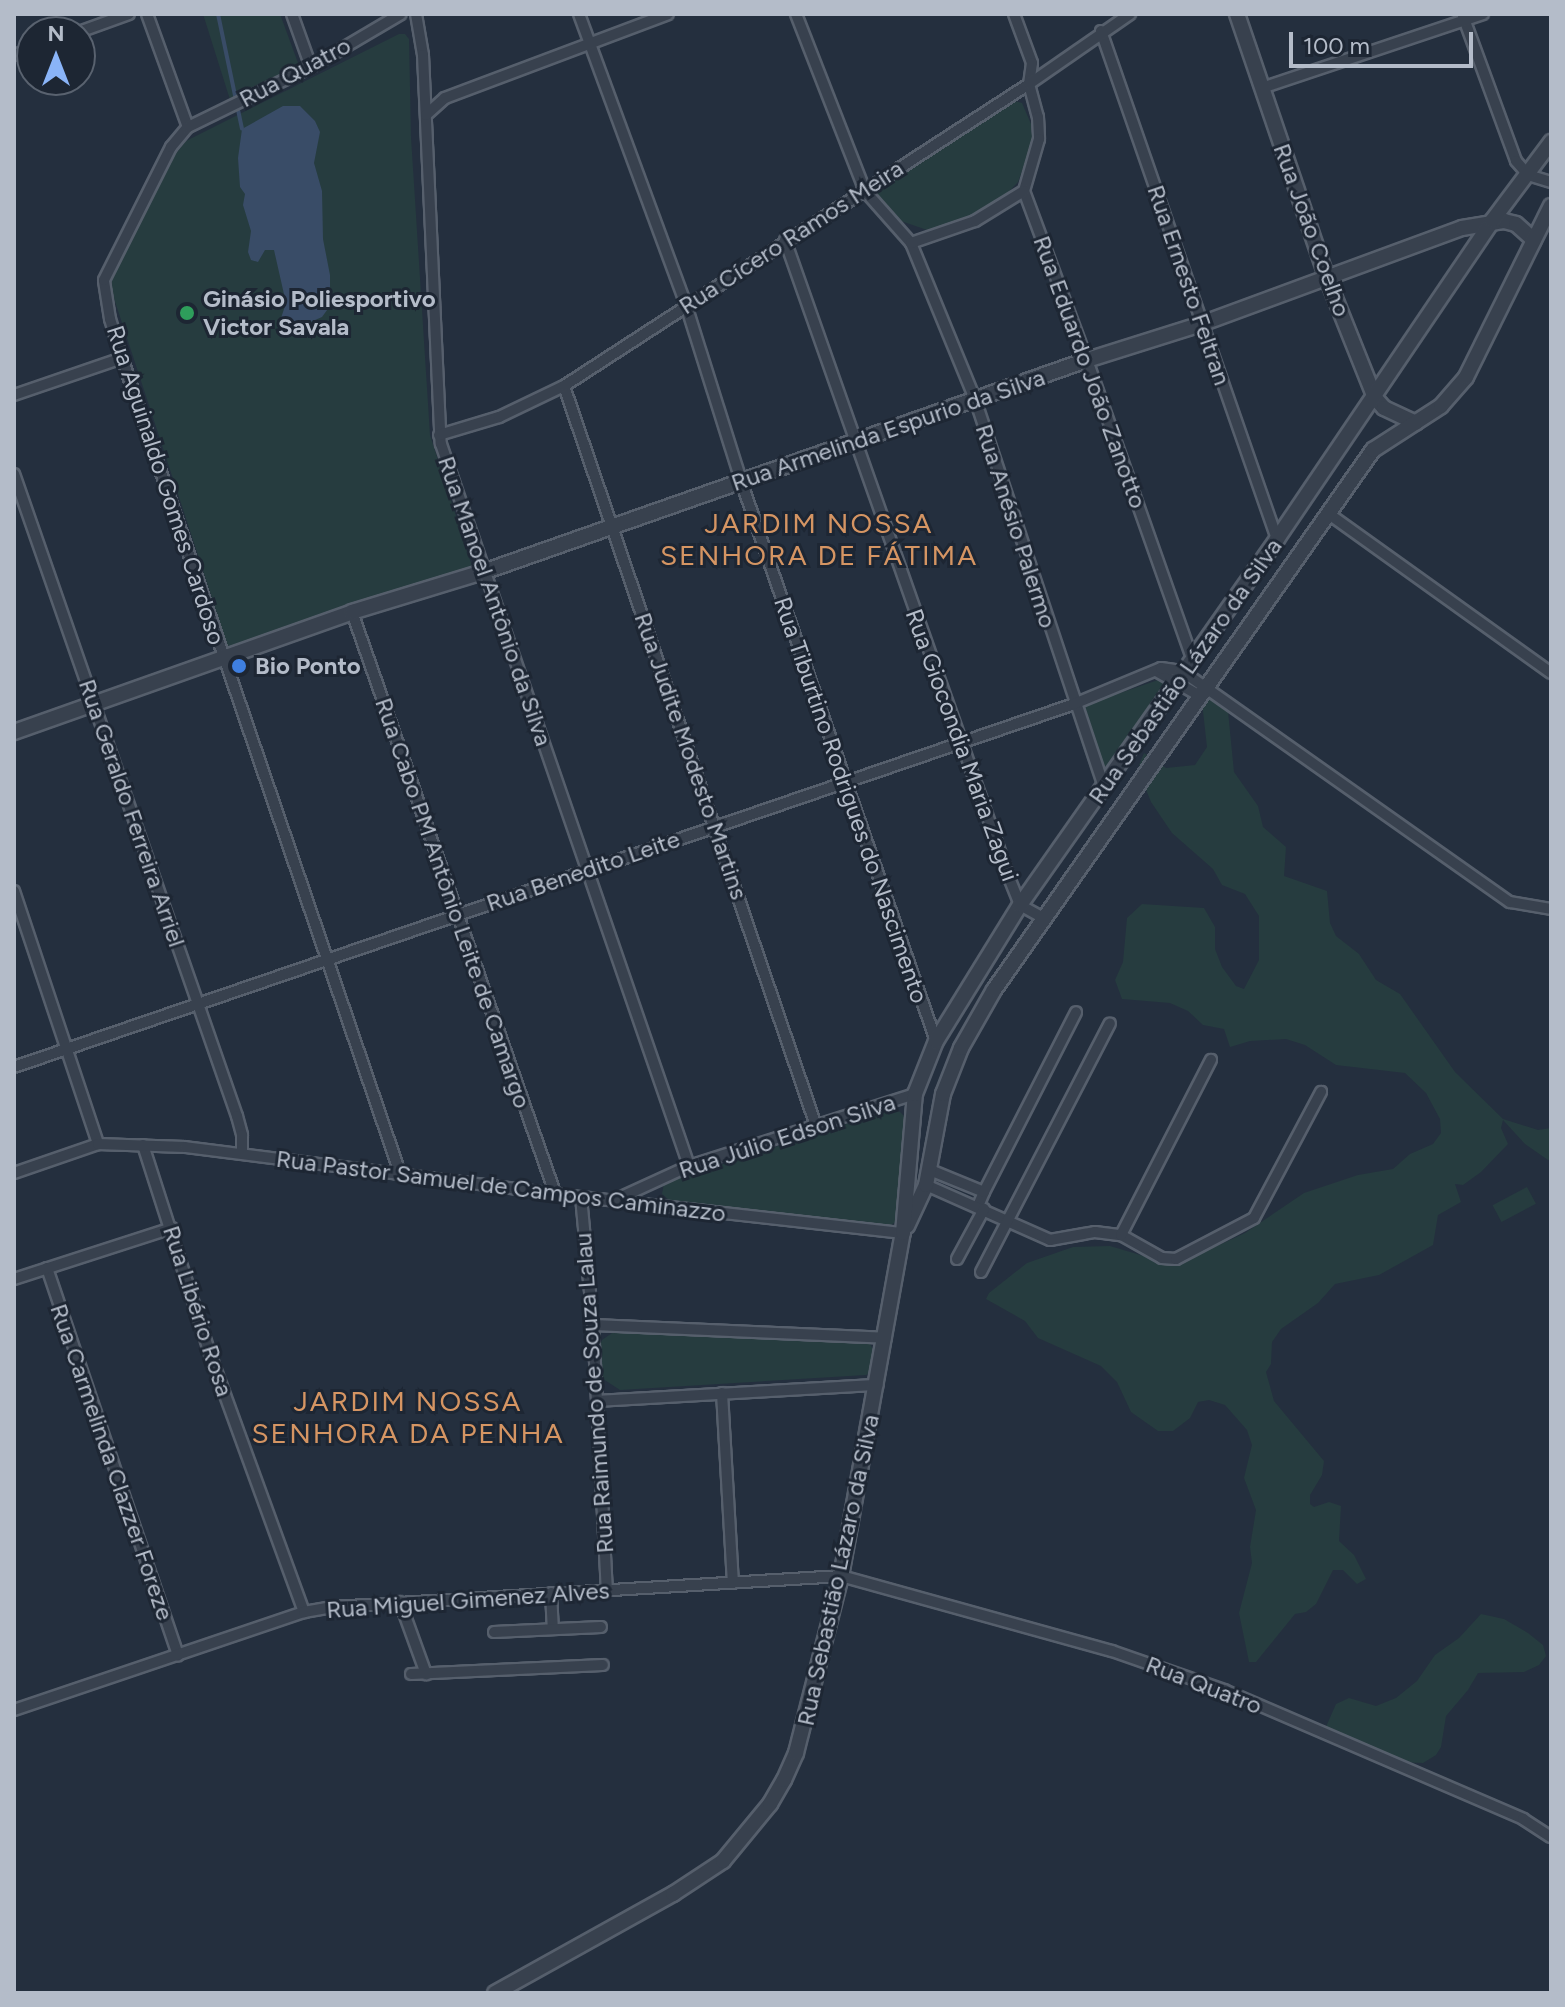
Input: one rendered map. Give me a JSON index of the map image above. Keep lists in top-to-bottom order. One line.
{"streets":{"street":["Rua Quatro","Rua João Coelho","Rua Cícero Ramos Meira","Rua Ernesto Feltran","Rua Eduardo João Zanotto","Rua Armelinda Espurio da Silva","Rua Aguinaldo Gomes Cardoso","Rua Anésio Palermo","Rua Manoel Antônio da Silva","Rua Sebastião Lázaro da Silva","Rua Giocondia Maria Zagui","Rua Judite Modesto Martins","Rua Tiburtino Rodrigues do Nascimento","Rua Geraldo Ferreira Arriel","Rua Benedito Leite","Rua Cabo PM Antônio Leite de Camargo","Rua Júlio Edson Silva","Rua Pastor Samuel de Campos Caminazzo","Rua Libério Rosa","Rua Raimundo de Souza Lalau","Rua Carmelinda Clazzer Foreze","Rua Miguel Gimenez Alves"]},"crossings":[["Rua Quatro","Rua Aguinaldo Gomes Cardoso"],["Rua Quatro","Rua Sebastião Lázaro da Silva"],["Rua Quatro","Rua Miguel Gimenez Alves"],["Rua João Coelho","Rua Armelinda Espurio da Silva"],["Rua João Coelho","Rua Sebastião Lázaro da Silva"],["Rua Cícero Ramos Meira","Rua Ernesto Feltran"],["Rua Cícero Ramos Meira","Rua Anésio Palermo"],["Rua Cícero Ramos Meira","Rua Manoel Antônio da Silva"],["Rua Cícero Ramos Meira","Rua Giocondia Maria Zagui"],["Rua Cícero Ramos Meira","Rua Judite Modesto Martins"],["Rua Cícero Ramos Meira","Rua Tiburtino Rodrigues do Nascimento"],["Rua Ernesto Feltran","Rua Armelinda Espurio da Silva"],["Rua Ernesto Feltran","Rua Sebastião Lázaro da Silva"],["Rua Eduardo João Zanotto","Rua Armelinda Espurio da Silva"],["Rua Eduardo João Zanotto","Rua Sebastião Lázaro da Silva"],["Rua Armelinda Espurio da Silva","Rua Aguinaldo Gomes Cardoso"],["Rua Armelinda Espurio da Silva","Rua Anésio Palermo"],["Rua Armelinda Espurio da Silva","Rua Manoel Antônio da Silva"],["Rua Armelinda Espurio da Silva","Rua Sebastião Lázaro da Silva"],["Rua Armelinda Espurio da Silva","Rua Giocondia Maria Zagui"],["Rua Armelinda Espurio da Silva","Rua Judite Modesto Martins"],["Rua Armelinda Espurio da Silva","Rua Tiburtino Rodrigues do Nascimento"],["Rua Armelinda Espurio da Silva","Rua Geraldo Ferreira Arriel"],["Rua Armelinda Espurio da Silva","Rua Cabo PM Antônio Leite de Camargo"],["Rua Aguinaldo Gomes Cardoso","Rua Benedito Leite"],["Rua Aguinaldo Gomes Cardoso","Rua Pastor Samuel de Campos Caminazzo"],["Rua Anésio Palermo","Rua Sebastião Lázaro da Silva"],["Rua Anésio Palermo","Rua Benedito Leite"],["Rua Manoel Antônio da Silva","Rua Benedito Leite"],["Rua Manoel Antônio da Silva","Rua Júlio Edson Silva"],["Rua Sebastião Lázaro da Silva","Rua Giocondia Maria Zagui"],["Rua Sebastião Lázaro da Silva","Rua Tiburtino Rodrigues do Nascimento"],["Rua Sebastião Lázaro da Silva","Rua Benedito Leite"],["Rua Sebastião Lázaro da Silva","Rua Júlio Edson Silva"],["Rua Sebastião Lázaro da Silva","Rua Pastor Samuel de Campos Caminazzo"],["Rua Sebastião Lázaro da Silva","Rua Miguel Gimenez Alves"],["Rua Giocondia Maria Zagui","Rua Benedito Leite"],["Rua Judite Modesto Martins","Rua Benedito Leite"],["Rua Judite Modesto Martins","Rua Júlio Edson Silva"],["Rua Tiburtino Rodrigues do Nascimento","Rua Benedito Leite"],["Rua Geraldo Ferreira Arriel","Rua Benedito Leite"],["Rua Geraldo Ferreira Arriel","Rua Pastor Samuel de Campos Caminazzo"],["Rua Benedito Leite","Rua Cabo PM Antônio Leite de Camargo"],["Rua Cabo PM Antônio Leite de Camargo","Rua Pastor Samuel de Campos Caminazzo"],["Rua Júlio Edson Silva","Rua Pastor Samuel de Campos Caminazzo"],["Rua Pastor Samuel de Campos Caminazzo","Rua Libério Rosa"],["Rua Pastor Samuel de Campos Caminazzo","Rua Raimundo de Souza Lalau"],["Rua Libério Rosa","Rua Miguel Gimenez Alves"],["Rua Raimundo de Souza Lalau","Rua Miguel Gimenez Alves"],["Rua Carmelinda Clazzer Foreze","Rua Miguel Gimenez Alves"]],"districts":["JARDIM NOSSA SENHORA DE FÁTIMA","JARDIM NOSSA SENHORA DA PENHA"],"places":["Ginásio Poliesportivo Victor Savala","Bio Ponto"],"scale_bar":"100 m","north":"top"}
